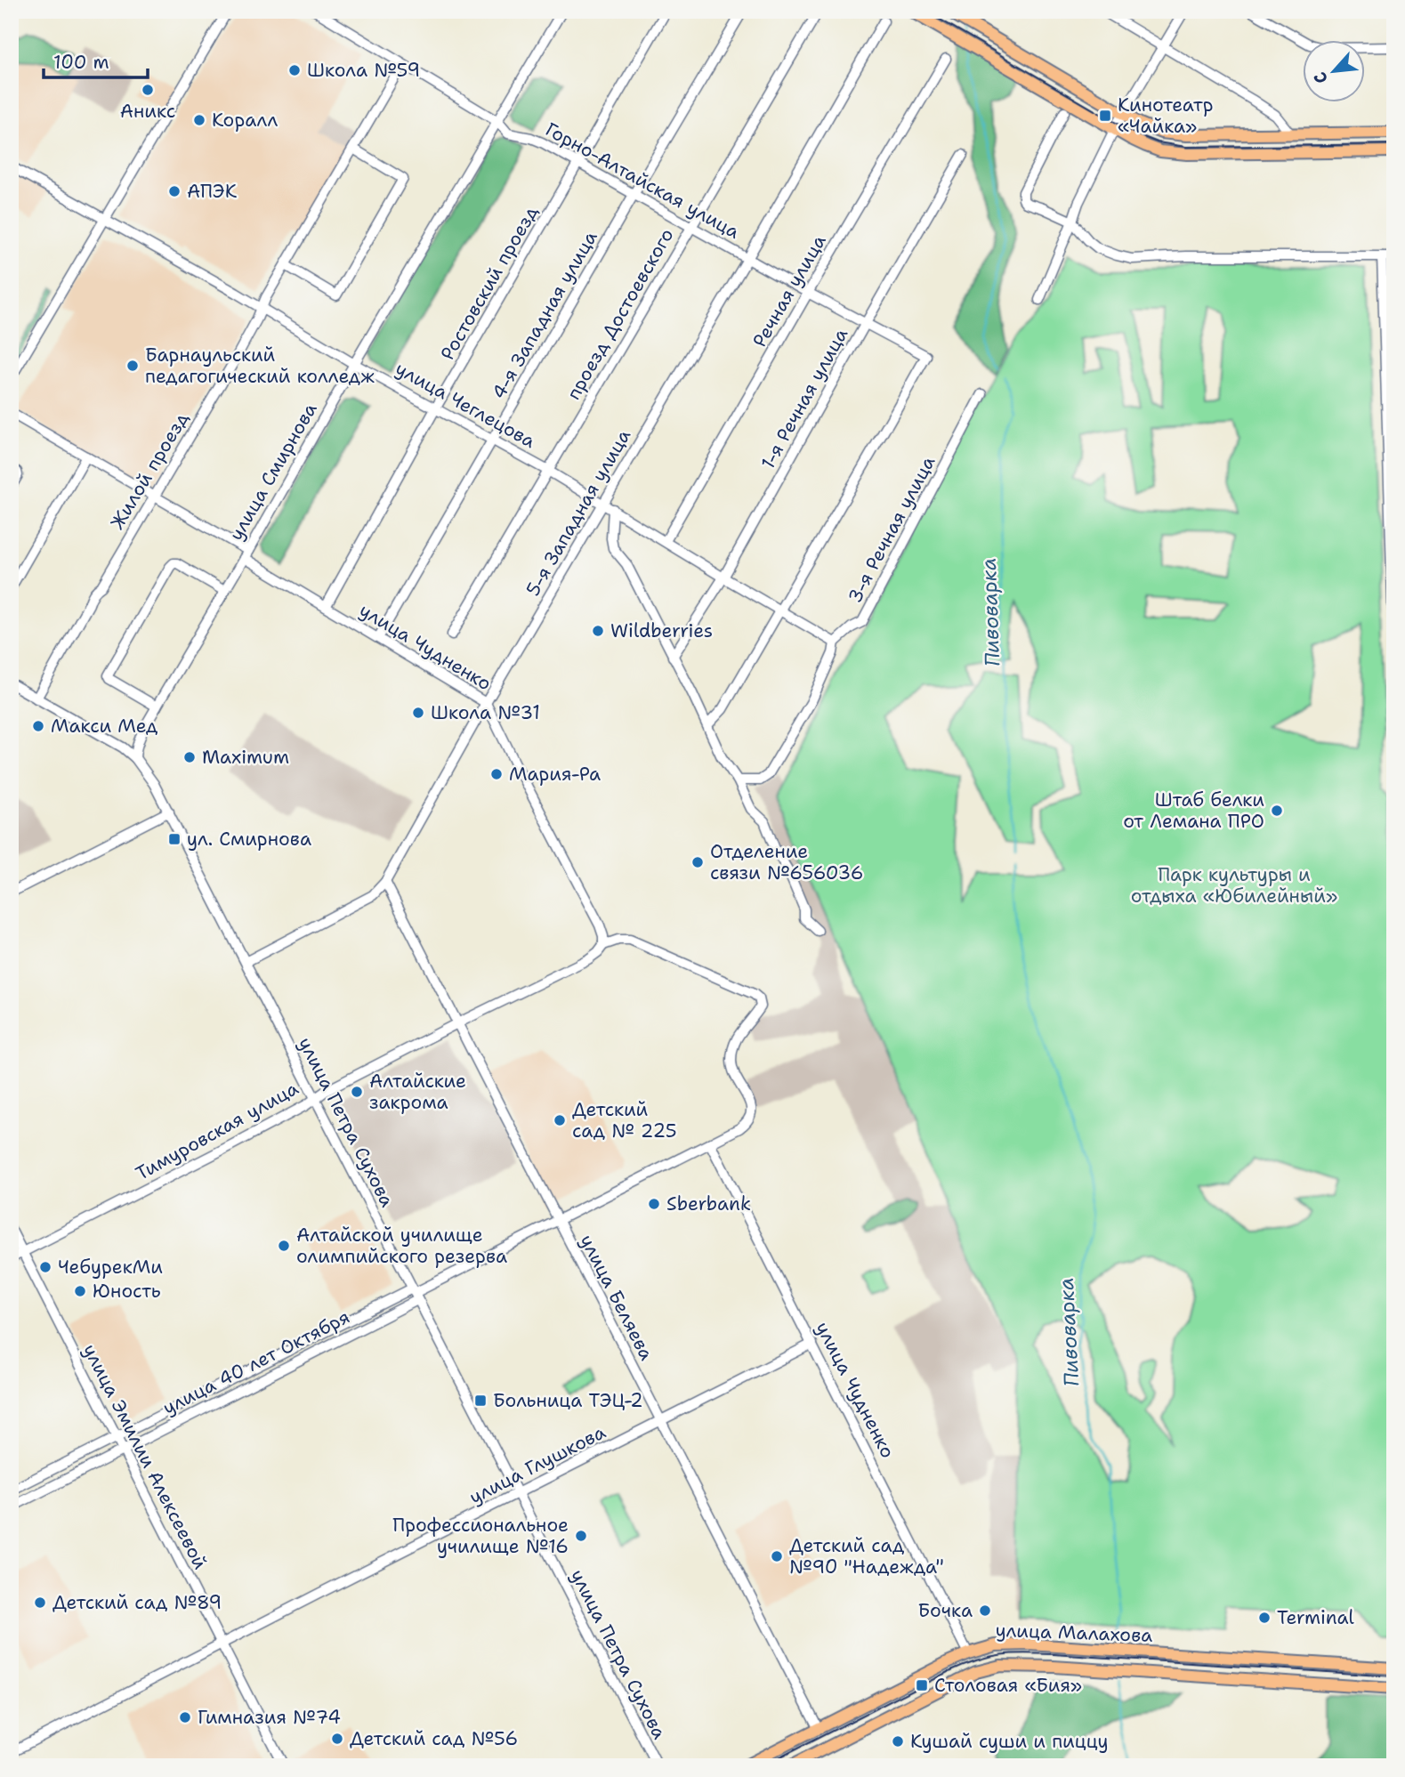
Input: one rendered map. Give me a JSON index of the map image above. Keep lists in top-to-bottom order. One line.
{"streets":{"main road":["улица Малахова"],"street":["Горно-Алтайская улица","Ростовский проезд","Речная улица","проезд Достоевского","4-я Западная улица","1-я Речная улица","улица Чеглецова","Жилой проезд","улица Смирнова","5-я Западная улица","3-я Речная улица","улица Чудненко","улица Петра Сухова","Тимуровская улица","улица Беляева","улица 40 лет Октября","улица Эмилии Алексеевой","улица Глушкова"]},"crossings":[["Горно-Алтайская улица","Ростовский проезд"],["Горно-Алтайская улица","Речная улица"],["Горно-Алтайская улица","проезд Достоевского"],["Горно-Алтайская улица","4-я Западная улица"],["Горно-Алтайская улица","1-я Речная улица"],["Горно-Алтайская улица","улица Чеглецова"],["Горно-Алтайская улица","Жилой проезд"],["Горно-Алтайская улица","улица Смирнова"],["Горно-Алтайская улица","5-я Западная улица"],["Ростовский проезд","улица Чеглецова"],["Ростовский проезд","улица Чудненко"],["Речная улица","улица Чеглецова"],["проезд Достоевского","улица Чеглецова"],["4-я Западная улица","улица Чеглецова"],["4-я Западная улица","улица Чудненко"],["1-я Речная улица","улица Чеглецова"],["улица Чеглецова","Жилой проезд"],["улица Чеглецова","улица Смирнова"],["улица Чеглецова","5-я Западная улица"],["улица Чеглецова","3-я Речная улица"],["Жилой проезд","улица Чудненко"],["Жилой проезд","улица Петра Сухова"],["улица Смирнова","улица Чудненко"],["улица Смирнова","улица Петра Сухова"],["5-я Западная улица","улица Чудненко"],["5-я Западная улица","улица Петра Сухова"],["5-я Западная улица","улица Беляева"],["улица Чудненко","Тимуровская улица"],["улица Чудненко","улица 40 лет Октября"],["улица Чудненко","улица Глушкова"],["улица Чудненко","улица Малахова"],["улица Петра Сухова","Тимуровская улица"],["улица Петра Сухова","улица 40 лет Октября"],["улица Петра Сухова","улица Глушкова"],["Тимуровская улица","улица Беляева"],["Тимуровская улица","улица 40 лет Октября"],["Тимуровская улица","улица Эмилии Алексеевой"],["улица Беляева","улица 40 лет Октября"],["улица Беляева","улица Глушкова"],["улица Беляева","улица Малахова"],["улица 40 лет Октября","улица Эмилии Алексеевой"],["улица Эмилии Алексеевой","улица Глушкова"]],"water":["Пивоварка"],"parks":["Парк культуры и отдыха «Юбилейный»"],"places":{"other":["Школа №59","Аникс","Коралл","АПЭК","Барнаульский педагогический колледж","Wildberries","Школа №31","Макси Мед","Maximum","Мария-Ра","Штаб белки от Лемана ПРО","Отделение связи №656036","Алтайские закрома","Детский сад № 225","Sberbank","Алтайской училище олимпийского резерва","ЧебурекМи","Юность","Профессиональное училище №16","Детский сад №90 \"Надежда\"","Детский сад №89","Бочка","Terminal","Гимназия №74","Детский сад №56","Кушай суши и пиццу"],"transit":["Кинотеатр «Чайка»","ул. Смирнова","Больница ТЭЦ-2","Столовая «Бия»"]},"scale_bar":"100 m","north":"bottom left"}
